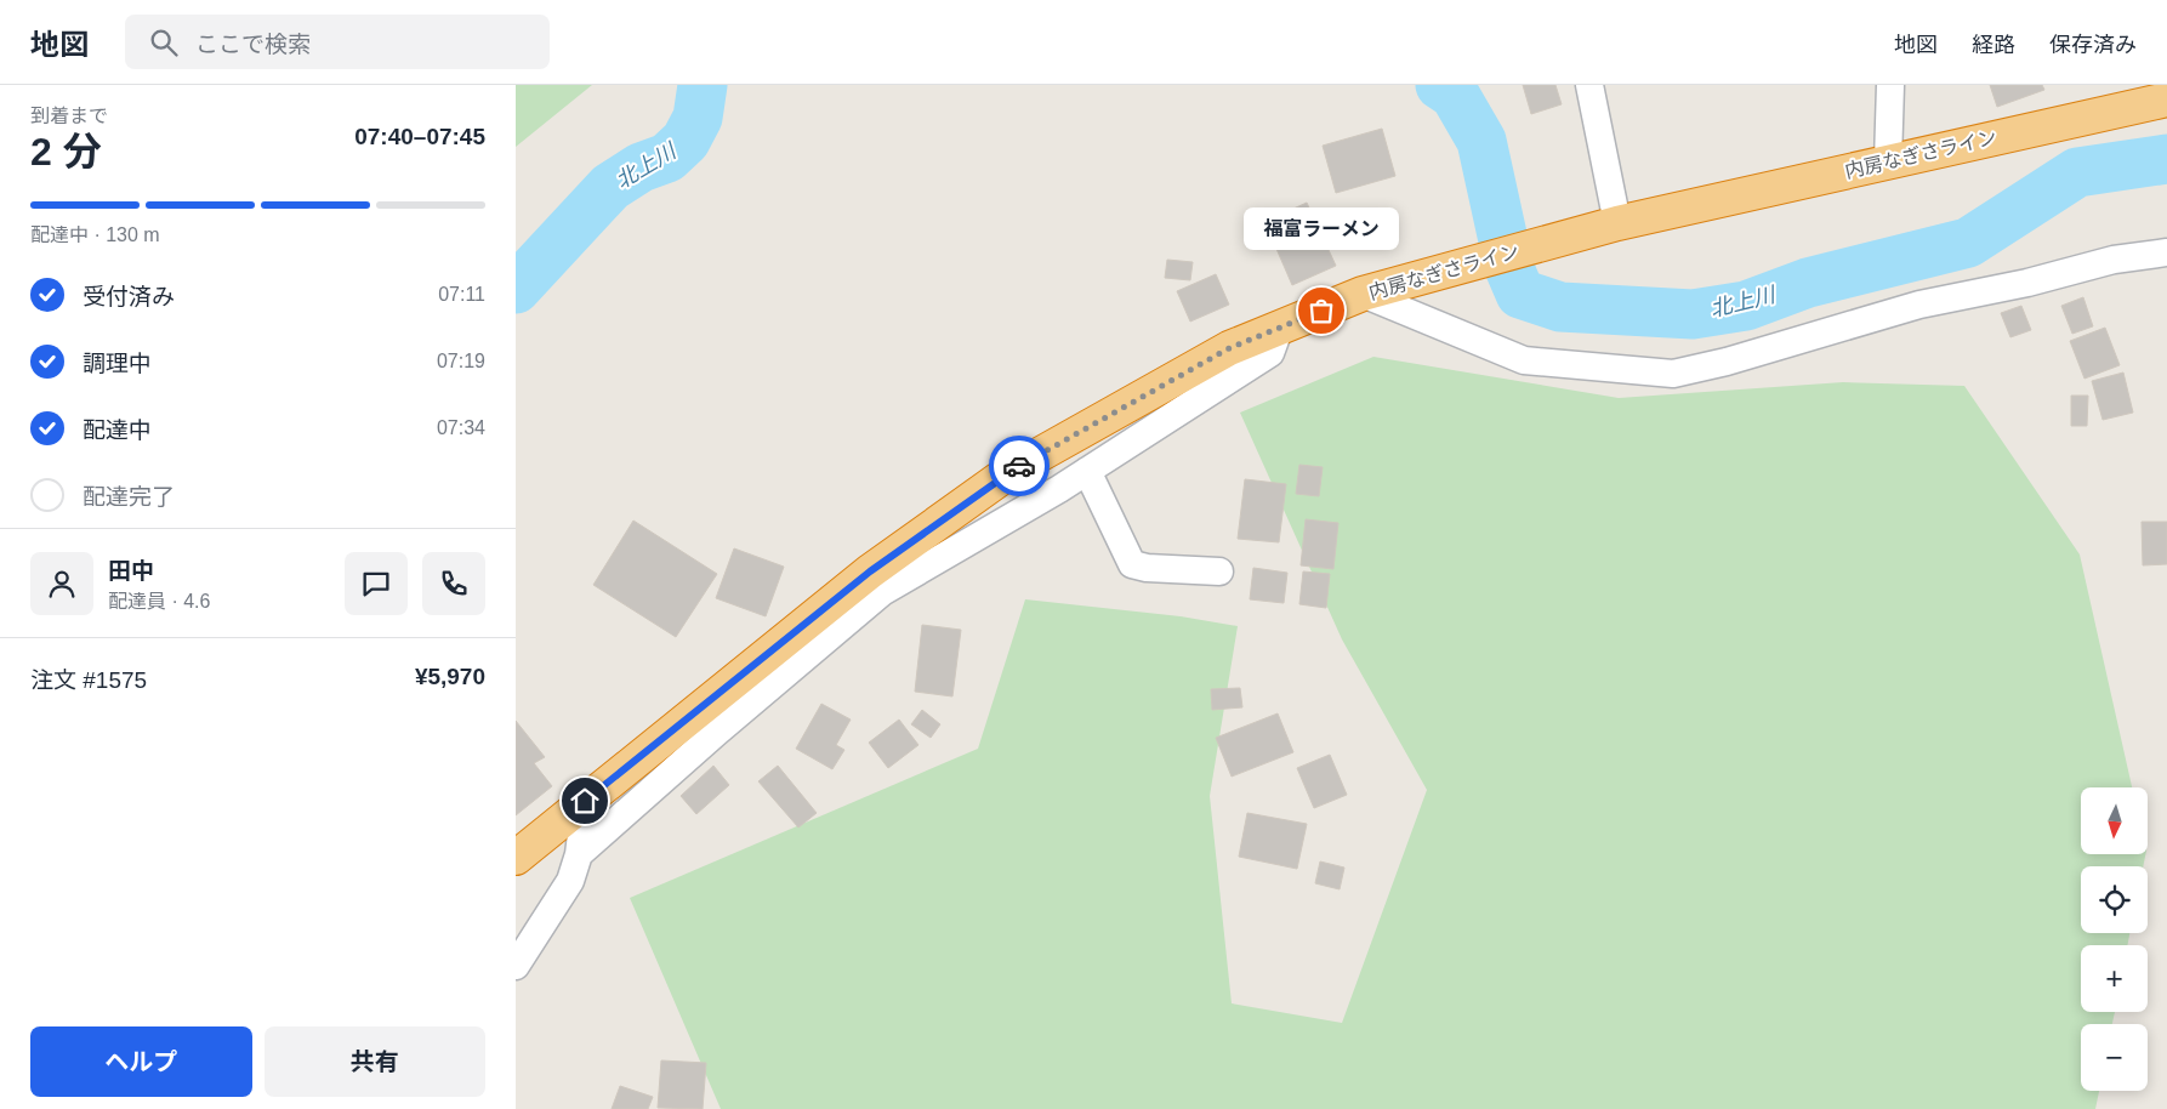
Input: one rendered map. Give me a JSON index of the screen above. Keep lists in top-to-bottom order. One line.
{"streets":{"highway":["内房なぎさライン"]},"water":["北上川"],"places":["福富ラーメン"],"north":"bottom","page":{"header":"地図","search":"ここで検索","nav":["地図","経路","保存済み"],"heading":["2 分","到着まで","07:40–07:45"],"panel":["田中","配達員 · 4.6","注文 #1575","¥5,970"],"bar":"配達中 · 130 m","bubble":"福富ラーメン","list":[["受付済み","07:11"],["調理中","07:19"],["配達中","07:34"],"配達完了"],"map_buttons":["+","−"],"buttons":["ヘルプ","共有"]}}
